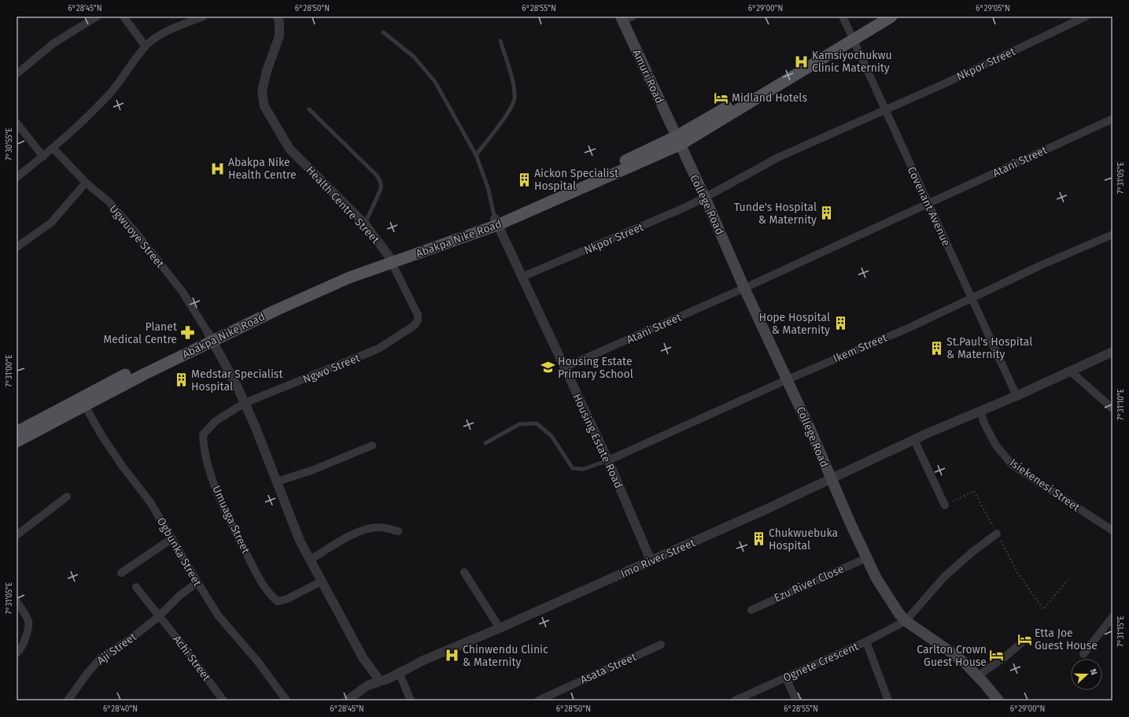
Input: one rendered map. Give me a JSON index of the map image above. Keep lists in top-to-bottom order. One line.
{"streets":{"main road":["Amuri Road","College Road","Abakpa Nike Road"],"street":["Nkpor Street","Atani Street","Health Centre Street","Covenant Avenue","Ugwuoye Street","Ikem Street","Ngwo Street","Housing Estate Road","Isiekenesi Street","Umuaga Street","Ogbunka Street","Imo River Street","Ezu River Close","Aji Street","Achi Street","Ognete Crescent","Asata Street"]},"crossings":[["Nkpor Street","College Road"],["Nkpor Street","Covenant Avenue"],["Nkpor Street","Housing Estate Road"],["Amuri Road","College Road"],["Amuri Road","Abakpa Nike Road"],["Atani Street","College Road"],["Atani Street","Covenant Avenue"],["Atani Street","Housing Estate Road"],["Health Centre Street","Abakpa Nike Road"],["Health Centre Street","Ngwo Street"],["College Road","Abakpa Nike Road"],["College Road","Ikem Street"],["College Road","Imo River Street"],["College Road","Ezu River Close"],["College Road","Ognete Crescent"],["Covenant Avenue","Abakpa Nike Road"],["Covenant Avenue","Ikem Street"],["Covenant Avenue","Imo River Street"],["Ugwuoye Street","Abakpa Nike Road"],["Abakpa Nike Road","Ngwo Street"],["Abakpa Nike Road","Housing Estate Road"],["Abakpa Nike Road","Ogbunka Street"],["Ikem Street","Housing Estate Road"],["Ngwo Street","Umuaga Street"],["Housing Estate Road","Imo River Street"],["Isiekenesi Street","Imo River Street"],["Ogbunka Street","Aji Street"],["Aji Street","Achi Street"]],"places":{"hospital":["Kamsiyochukwu Clinic Maternity","Abakpa Nike Health Centre","Chinwendu Clinic & Maternity"],"hotel":["Midland Hotels","Etta Joe Guest House","Carlton Crown Guest House"],"building":["Aickon Specialist Hospital","Tunde's Hospital & Maternity","Hope Hospital & Maternity","St.Paul's Hospital & Maternity","Medstar Specialist Hospital","Chukwuebuka Hospital"],"pharmacy":["Planet Medical Centre"],"school or university":["Housing Estate Primary School"]},"north":"right","coordinates":["6°28'45\"N","6°28'50\"N","6°28'55\"N","6°29'00\"N","6°29'05\"N","7°30'55\"E","7°31'05\"E","7°31'00\"E","7°31'10\"E","7°31'15\"E","6°28'40\"N"]}
